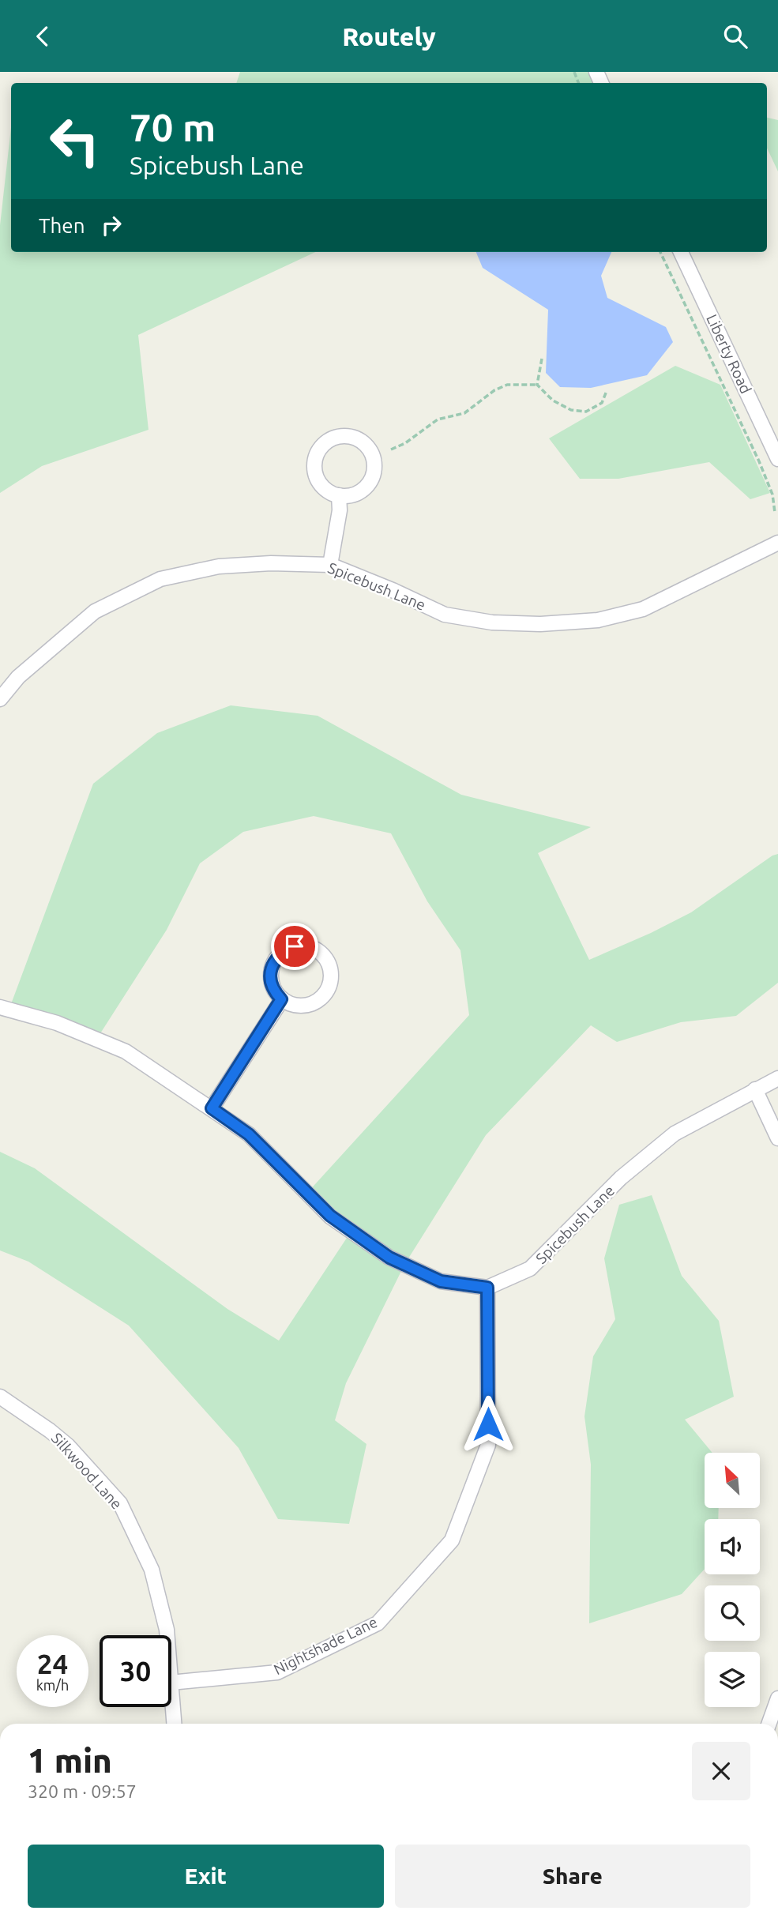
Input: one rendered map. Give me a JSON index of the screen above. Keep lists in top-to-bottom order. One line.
{"streets":{"street":["Liberty Road","Spicebush Lane","Silkwood Lane","Nightshade Lane"]},"crossings":[["Spicebush Lane","Nightshade Lane"]],"north":"top left","page":{"header":"Routely","turn":["70 m","Spicebush Lane"],"then":"Then","speed":"24 km/h","limit":"30","heading":["1 min","320 m · 09:57"],"buttons":["Exit","Share"]}}
